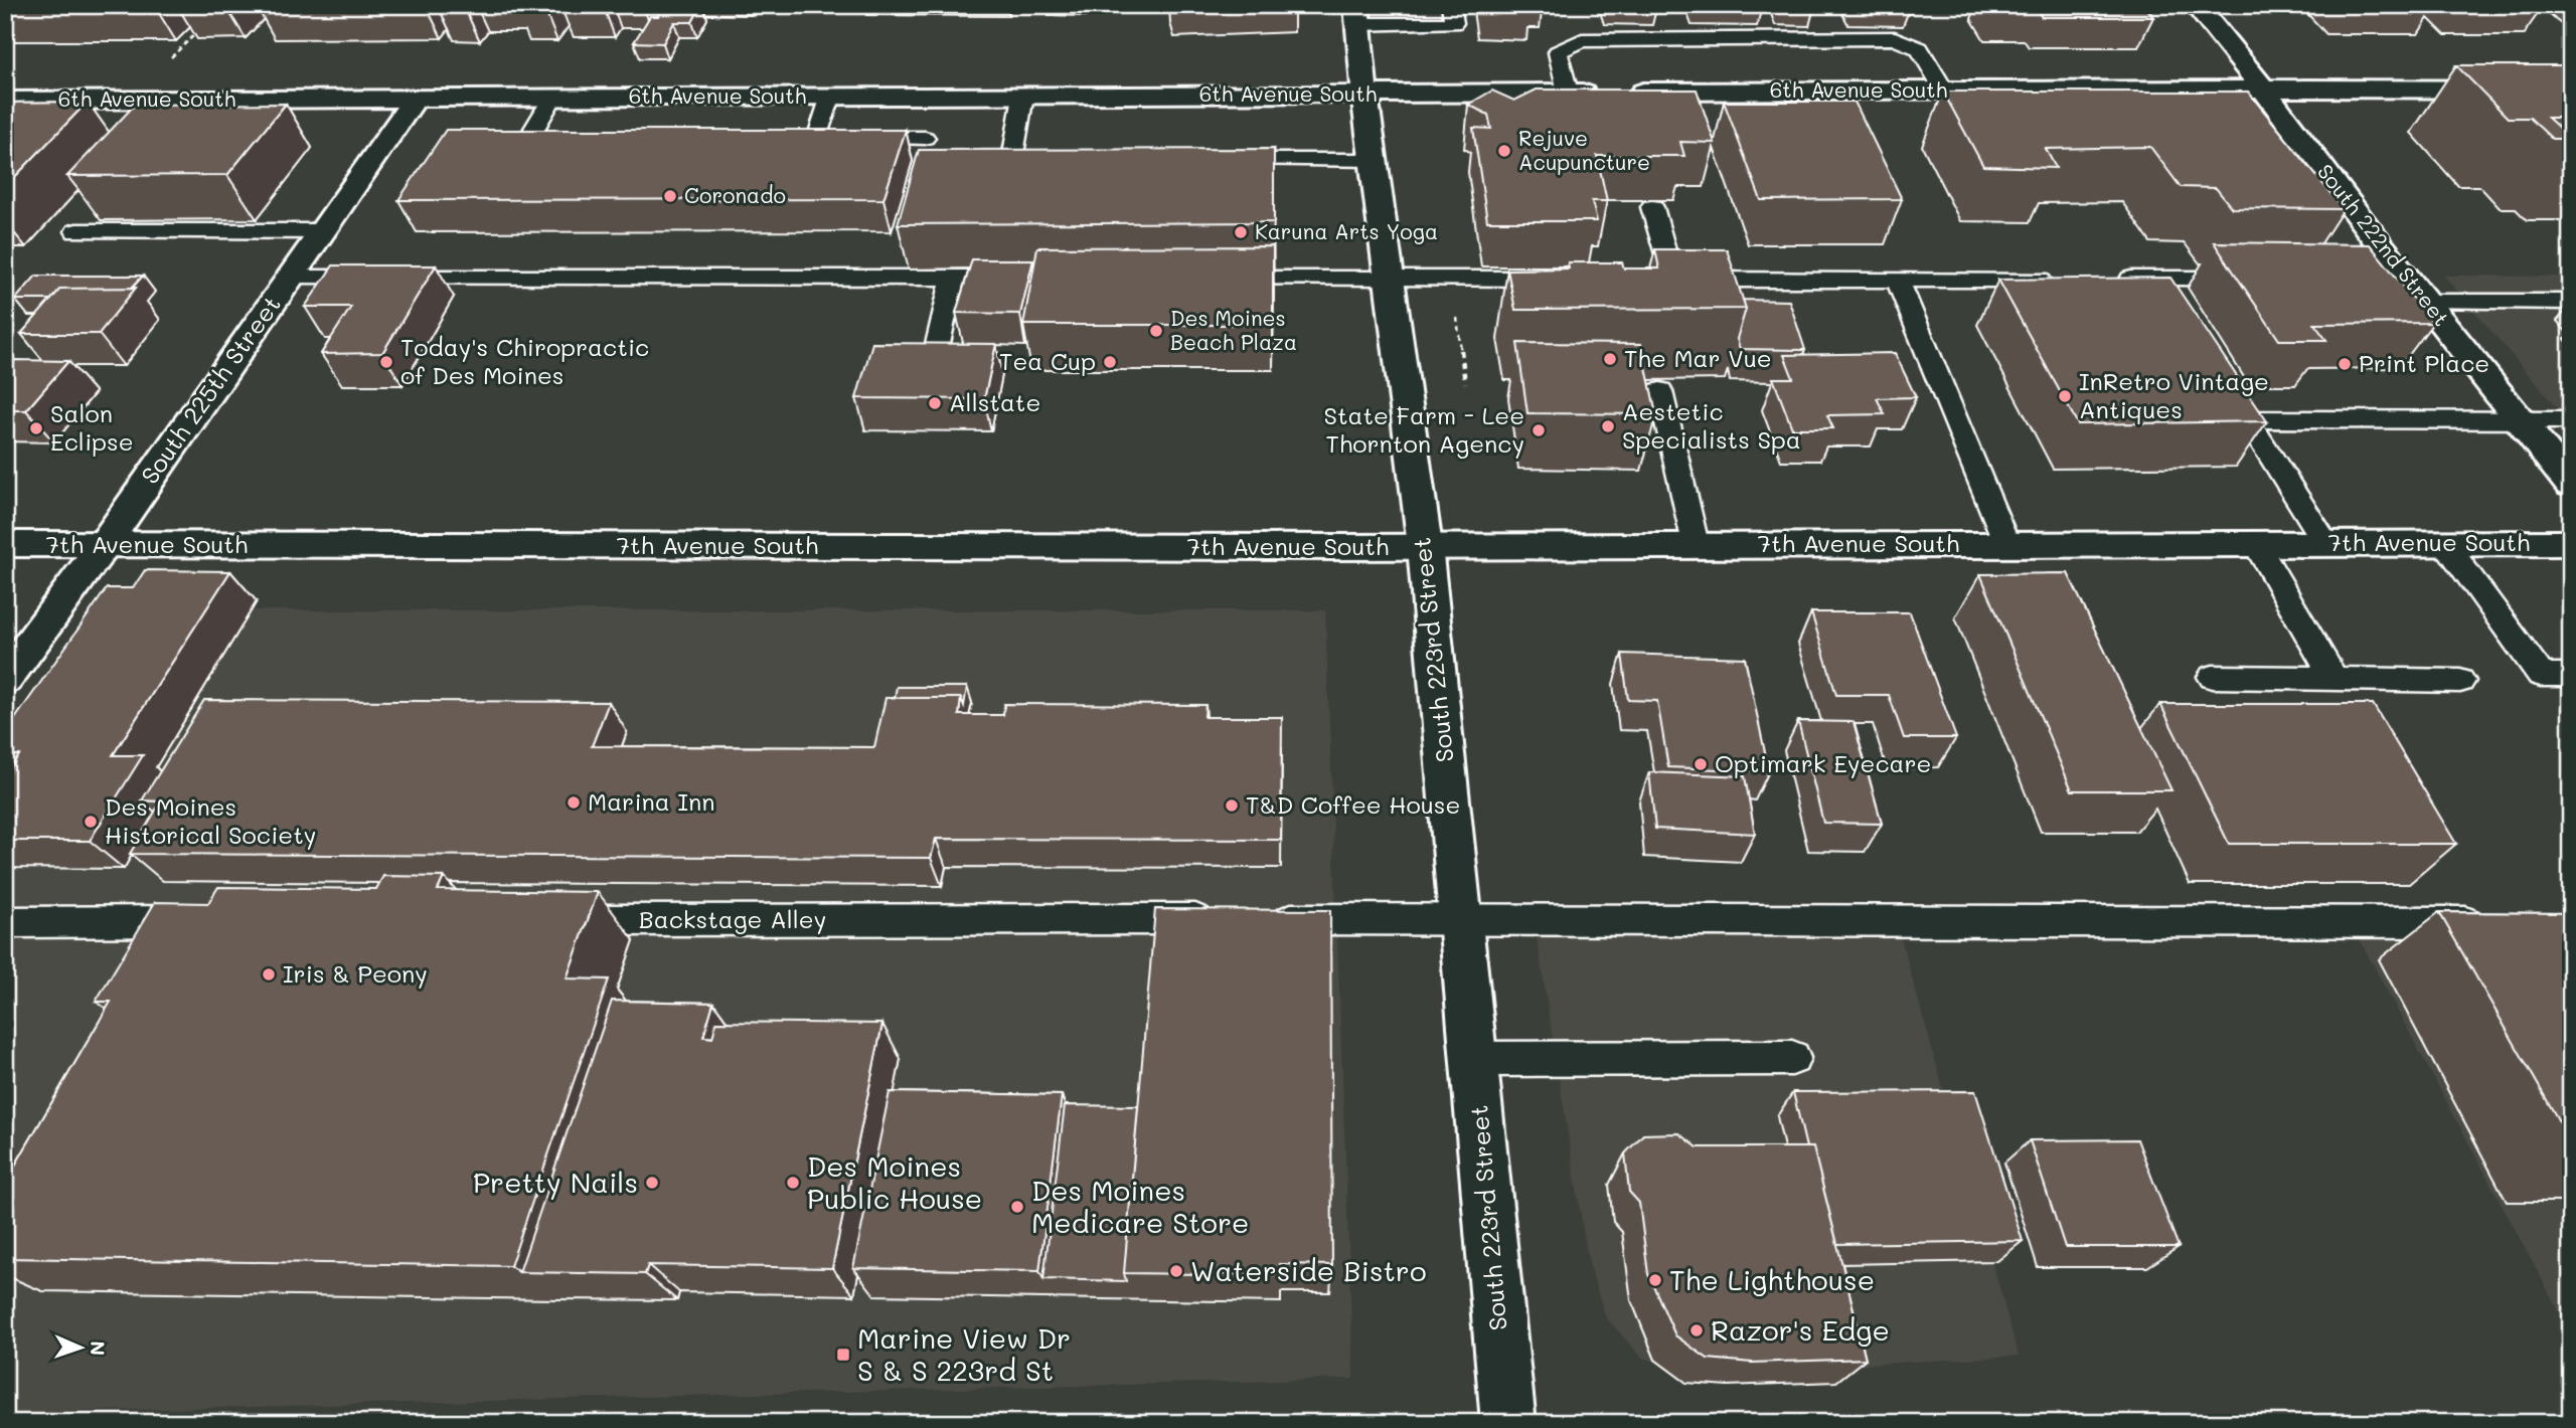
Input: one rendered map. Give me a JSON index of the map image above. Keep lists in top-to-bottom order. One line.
{"streets":{"street":["6th Avenue South","South 222nd Street","South 225th Street","7th Avenue South","South 223rd Street"],"lane":["Backstage Alley"]},"crossings":[["6th Avenue South","South 222nd Street"],["6th Avenue South","South 225th Street"],["6th Avenue South","South 223rd Street"],["South 225th Street","7th Avenue South"],["7th Avenue South","South 223rd Street"]],"places":{"other":["Rejuve Acupuncture","Coronado","Karuna Arts Yoga","Des Moines Beach Plaza","The Mar Vue","Today's Chiropractic of Des Moines","Tea Cup","Print Place","InRetro Vintage Antiques","Allstate","Aestetic Specialists Spa","Salon Eclipse","State Farm - Lee Thornton Agency","Optimark Eyecare","Marina Inn","T&D Coffee House","Des Moines Historical Society","Iris & Peony","Pretty Nails","Des Moines Public House","Des Moines Medicare Store","Waterside Bistro","The Lighthouse","Razor's Edge"],"transit":["Marine View Dr S & S 223rd St"]},"north":"right"}
